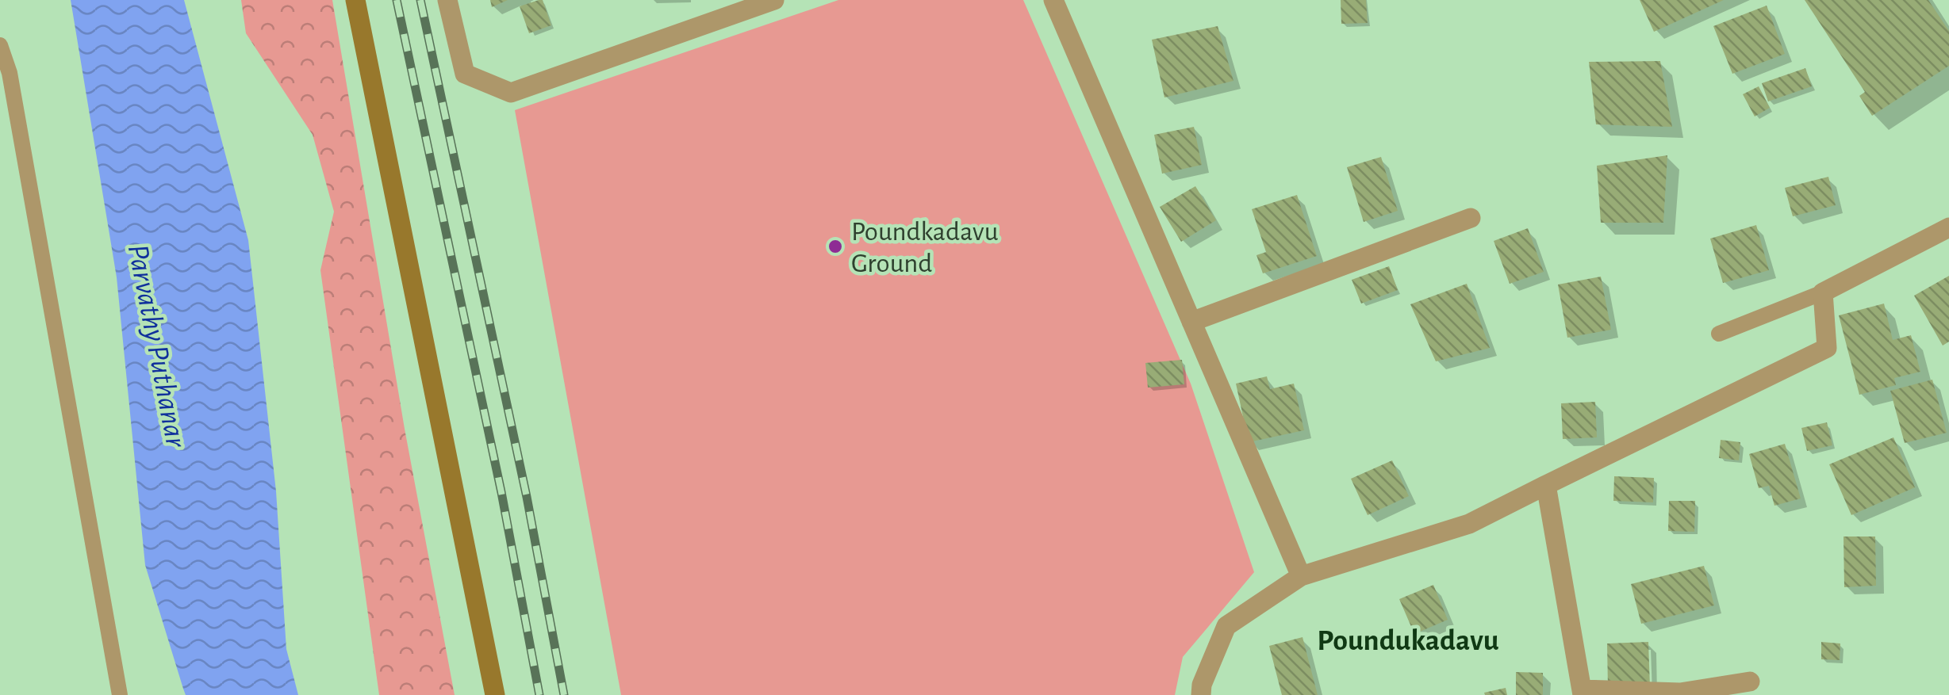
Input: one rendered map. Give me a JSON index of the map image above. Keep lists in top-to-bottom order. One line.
{"districts":["Poundukadavu"],"water":["Parvathy Puthanar"],"places":["Poundkadavu Ground"]}
